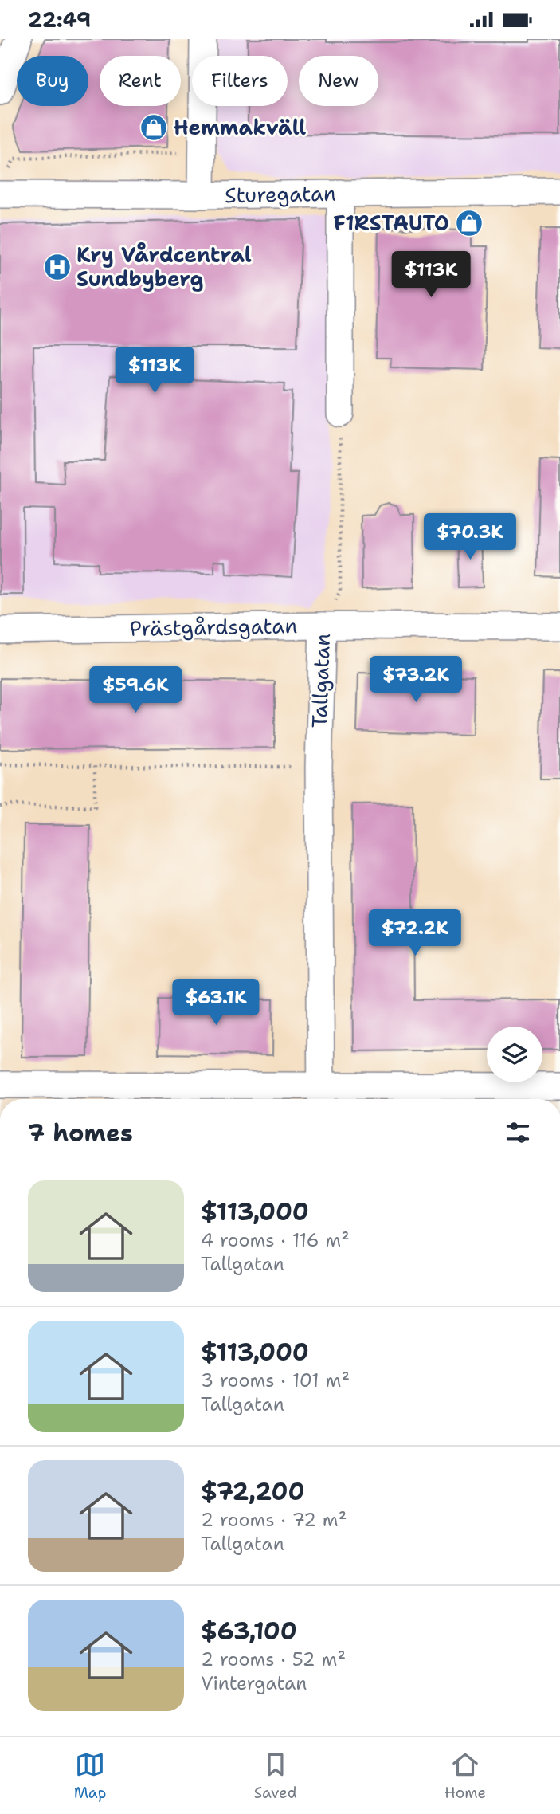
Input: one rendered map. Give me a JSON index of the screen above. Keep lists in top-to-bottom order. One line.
{"streets":{"street":["Sturegatan","Prästgårdsgatan","Tallgatan"]},"crossings":[["Prästgårdsgatan","Tallgatan"]],"places":{"shop":["Hemmakväll","F1RSTAUTO"],"hospital":["Kry Vårdcentral Sundbyberg"]},"page":{"status":"22:49","chip":["Buy","Rent","Filters","New"],"price":["$113K","$113K","$70.3K","$73.2K","$59.6K","$72.2K","$63.1K"],"heading":"7 homes","list":[{"name":"$113,000","note":"4 rooms · 116 m² · Tallgatan"},{"name":"$113,000","note":"3 rooms · 101 m² · Tallgatan"},{"name":"$72,200","note":"2 rooms · 72 m² · Tallgatan"},{"name":"$63,100","note":"2 rooms · 52 m² · Vintergatan"}],"tabs":["Map","Saved","Home"]}}
